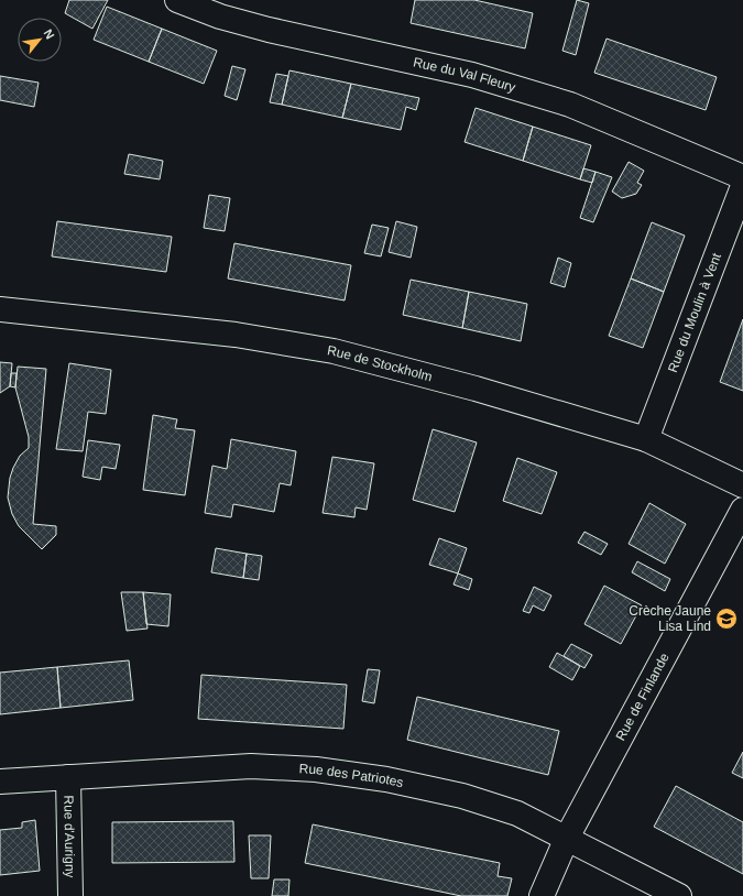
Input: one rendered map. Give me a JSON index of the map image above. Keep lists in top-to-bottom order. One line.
{"streets":{"street":["Rue du Val Fleury","Rue du Moulin à Vent","Rue de Stockholm","Rue de Finlande","Rue des Patriotes","Rue d'Aurigny"]},"crossings":[["Rue du Moulin à Vent","Rue de Stockholm"],["Rue de Finlande","Rue des Patriotes"],["Rue des Patriotes","Rue d'Aurigny"]],"places":{"school or university":["Crèche Jaune Lisa Lind"]},"north":"top right"}
